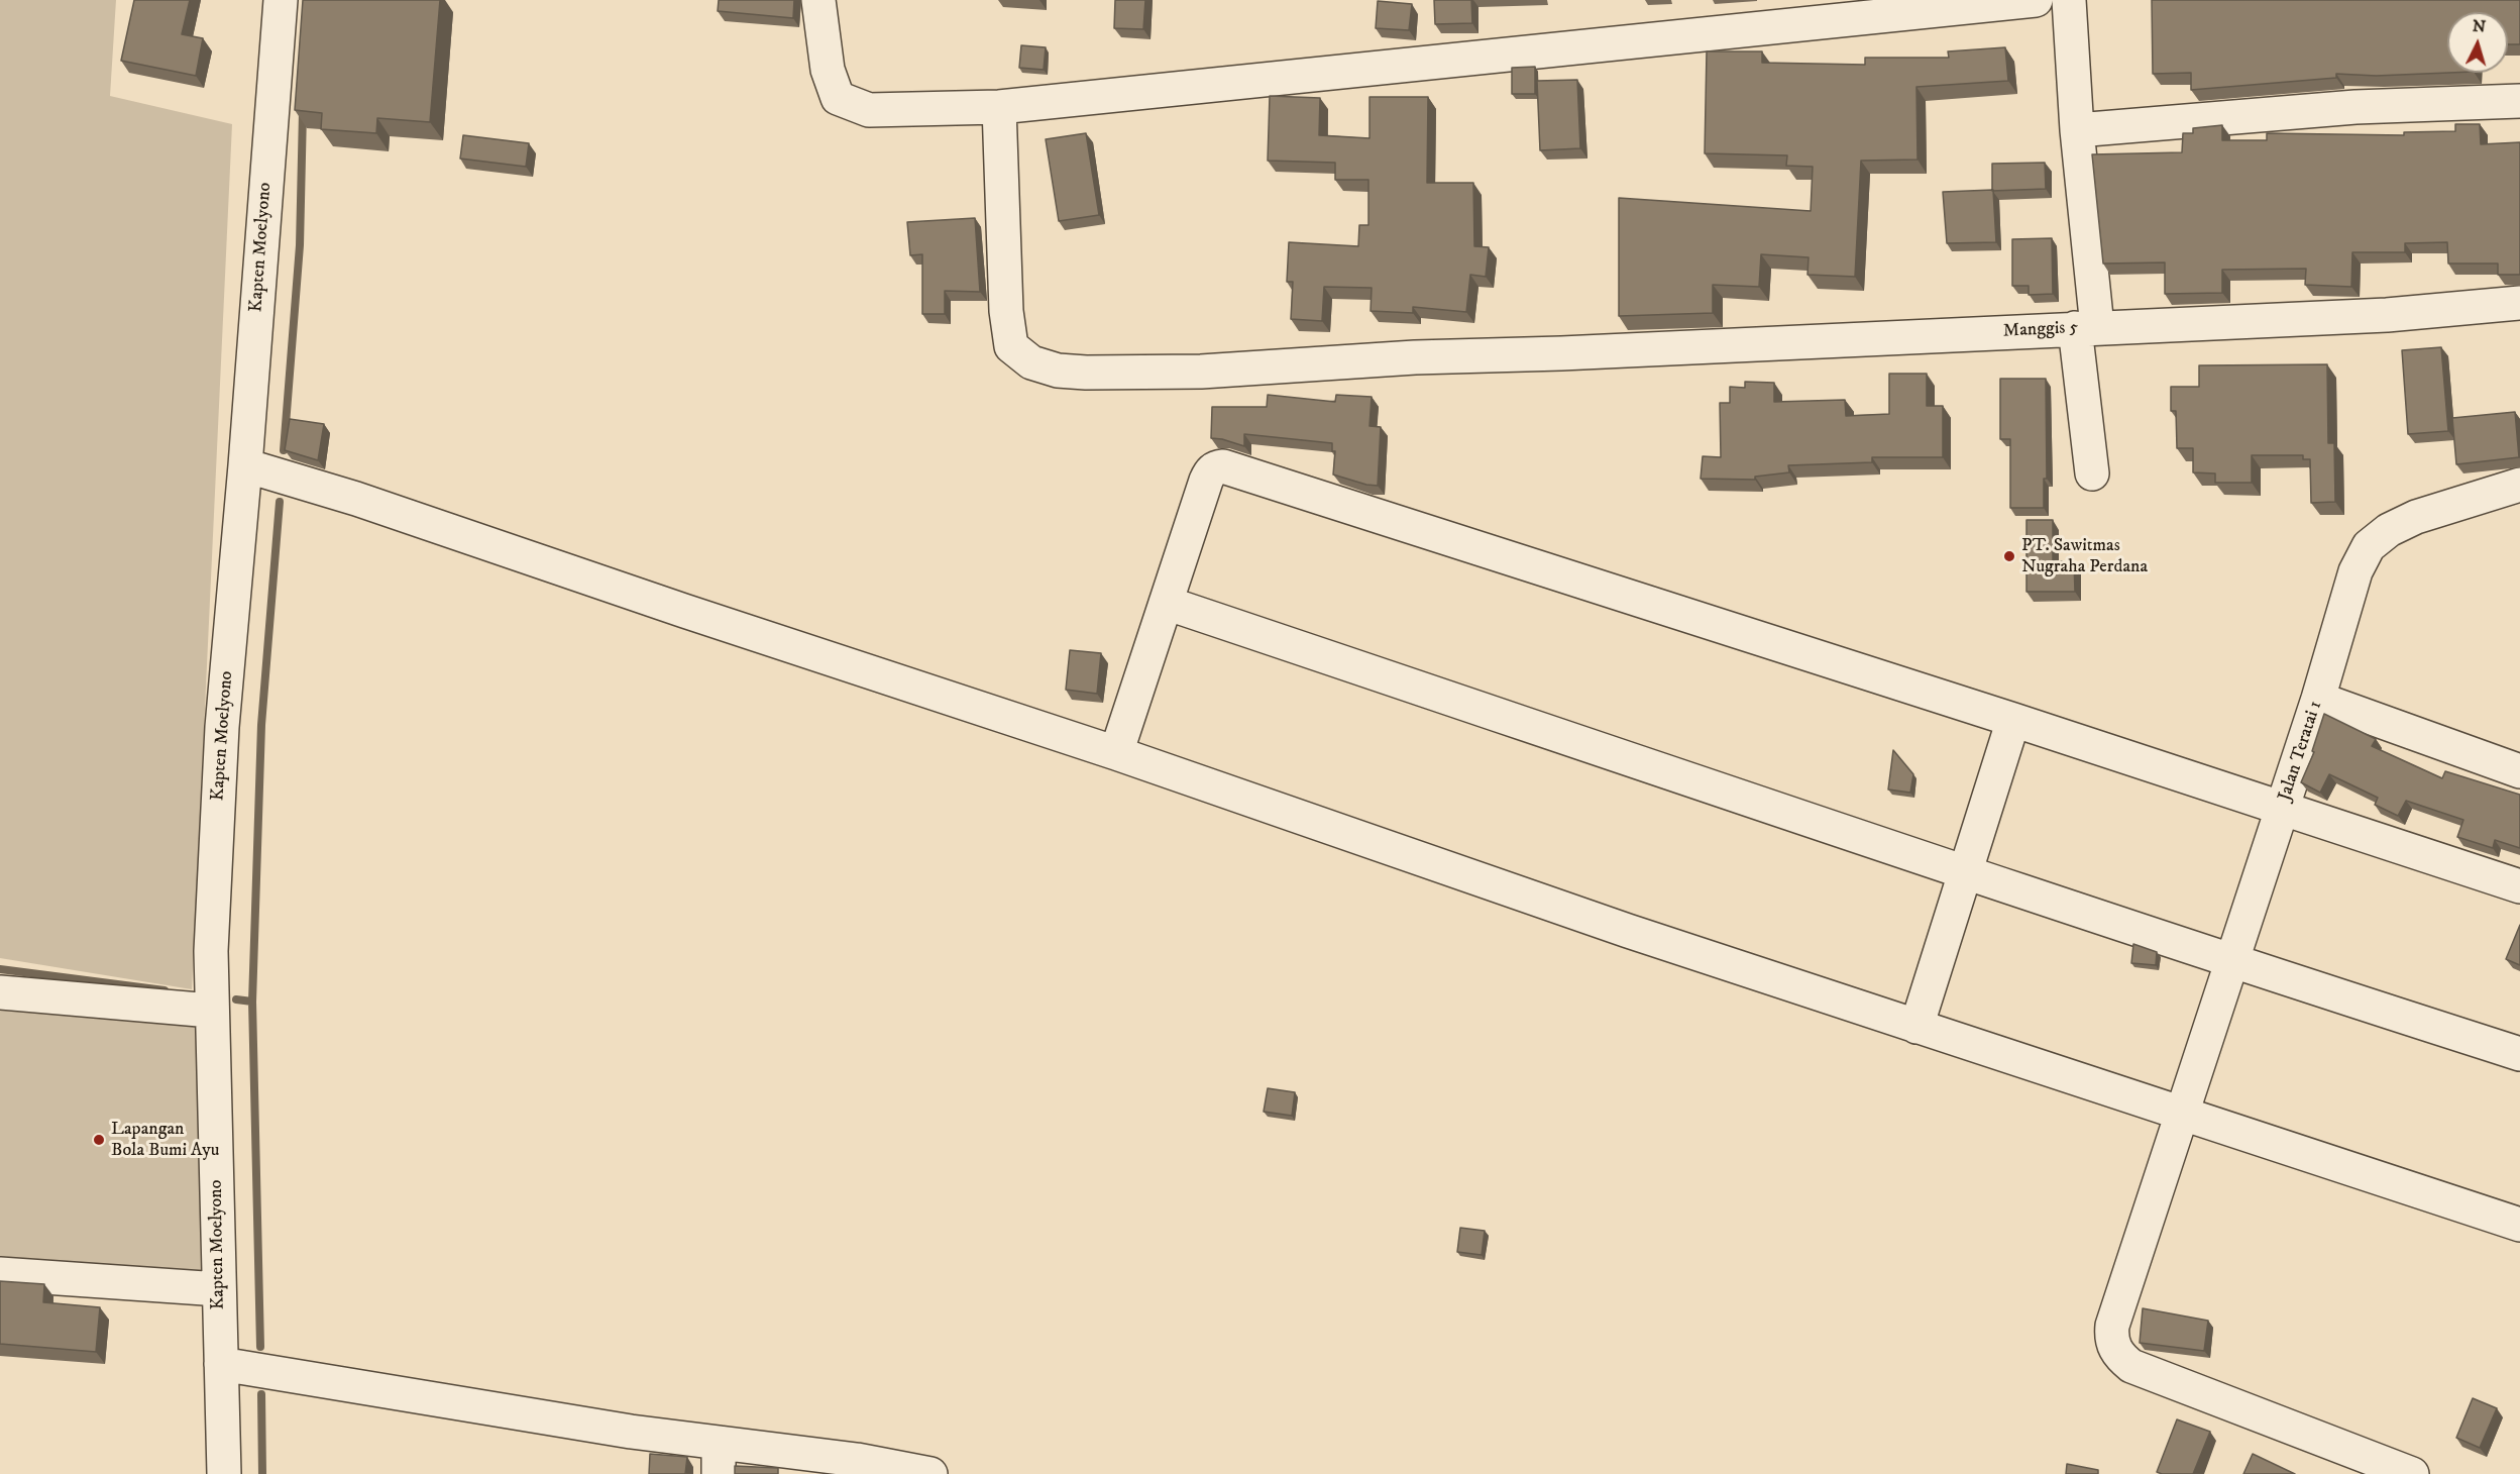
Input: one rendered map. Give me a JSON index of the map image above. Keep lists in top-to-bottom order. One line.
{"streets":{"street":["Kapten Moelyono","Manggis 5","Jalan Teratai 1"]},"places":["PT. Sawitmas Nugraha Perdana","Lapangan Bola Bumi Ayu"],"north":"top"}
